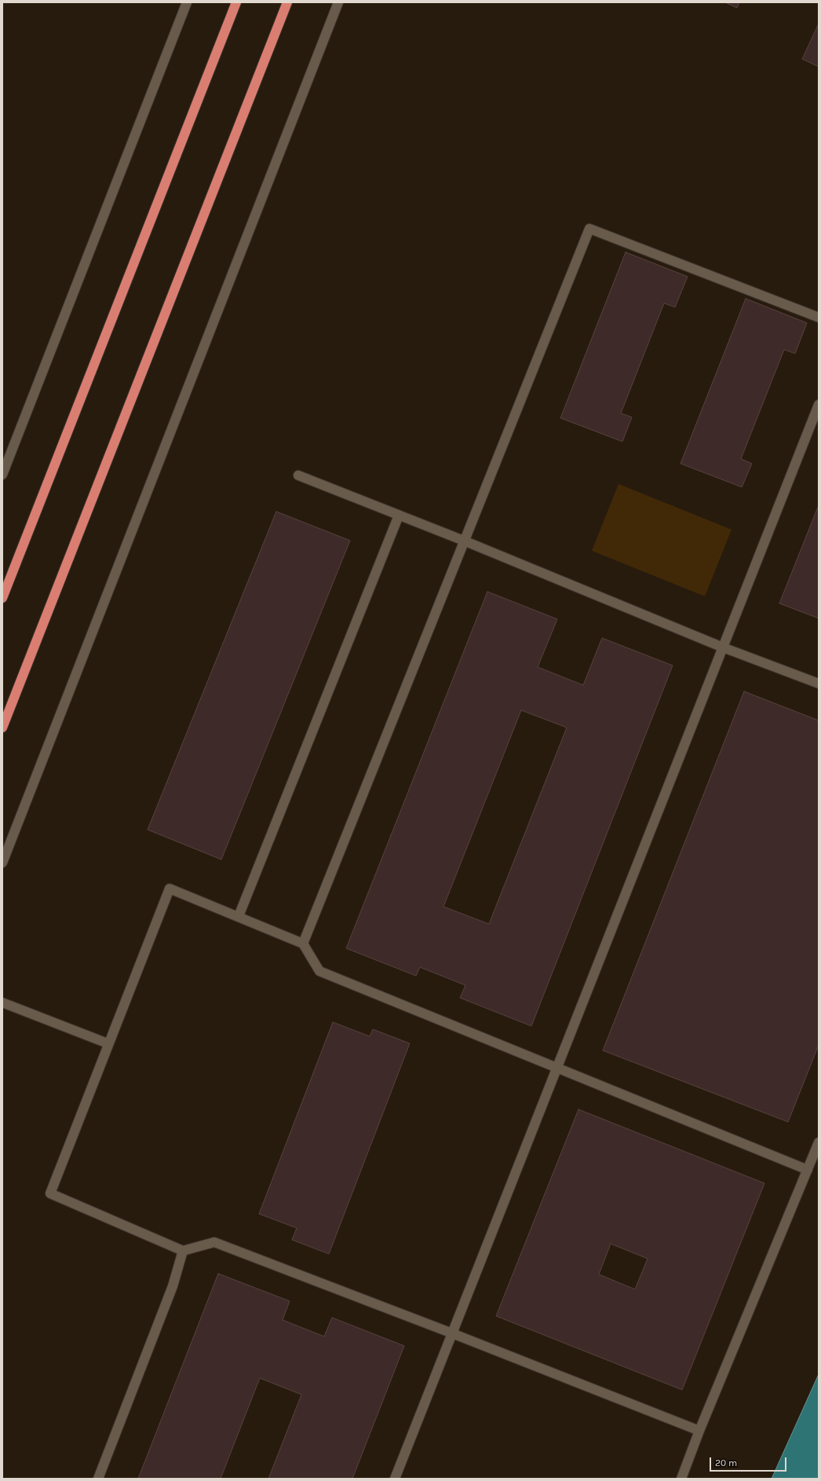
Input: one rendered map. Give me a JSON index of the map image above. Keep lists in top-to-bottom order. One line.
{"scale_bar":"20 m"}
